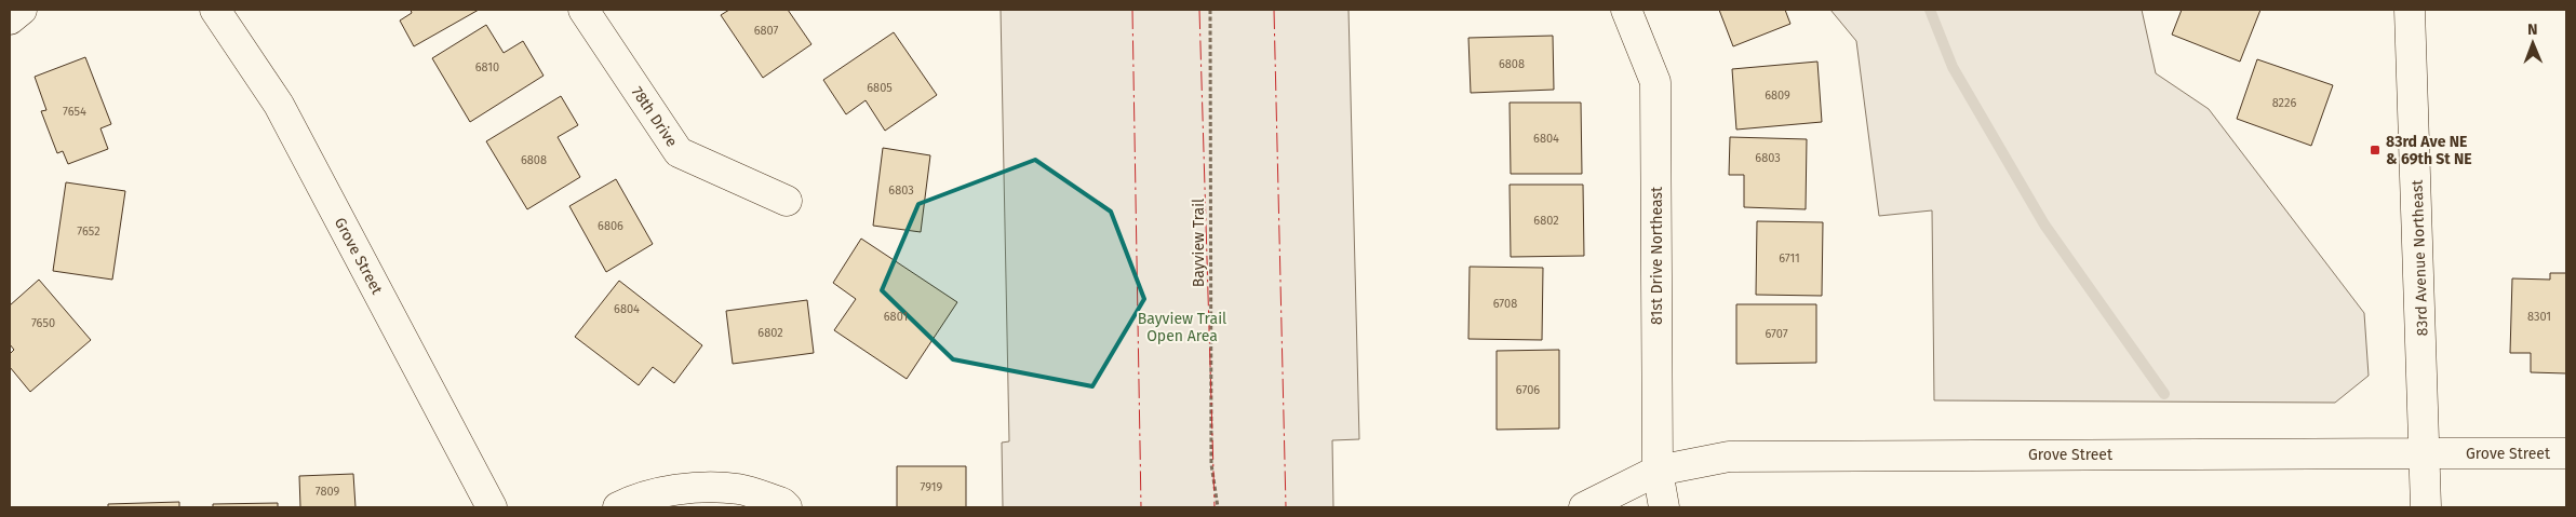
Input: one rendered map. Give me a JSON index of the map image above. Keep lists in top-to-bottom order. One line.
{"streets":{"street":["78th Drive","Grove Street","81st Drive Northeast","83rd Avenue Northeast"],"path":["Bayview Trail"]},"crossings":[["Grove Street","81st Drive Northeast"],["Grove Street","83rd Avenue Northeast"]],"parks":["Bayview Trail Open Area"],"places":{"transit":["83rd Ave NE & 69th St NE"]},"house_numbers":["6807","6808","6810","6805","6809","8226","7654","6804","6803","6808","6803","6802","6806","7652","6711","6708","6804","6801","8301","7650","6802","6707","6706","7919","7809"],"north":"top"}
